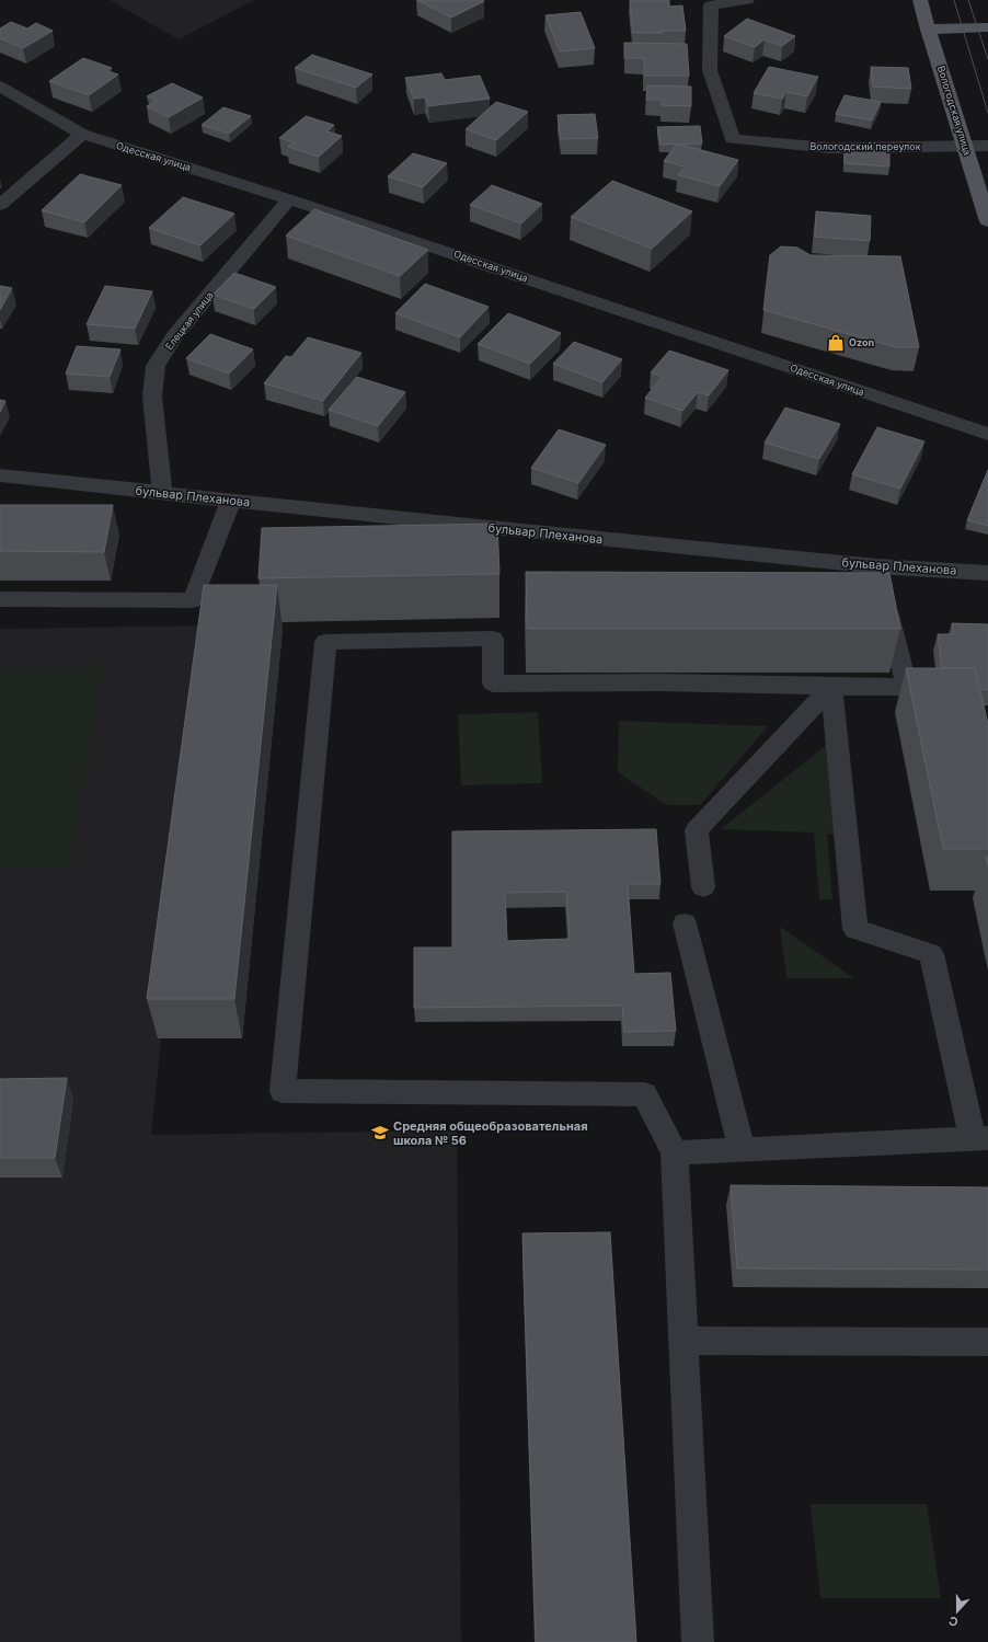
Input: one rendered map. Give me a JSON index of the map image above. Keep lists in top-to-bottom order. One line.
{"streets":{"main road":["Вологодская улица"],"street":["Вологодский переулок","Одесская улица","Елецкая улица","бульвар Плеханова"]},"crossings":[["Вологодская улица","Вологодский переулок"],["Одесская улица","Елецкая улица"],["Елецкая улица","бульвар Плеханова"]],"places":{"shop":["Ozon"],"school or university":["Средняя общеобразовательная школа № 56"]},"north":"bottom"}
